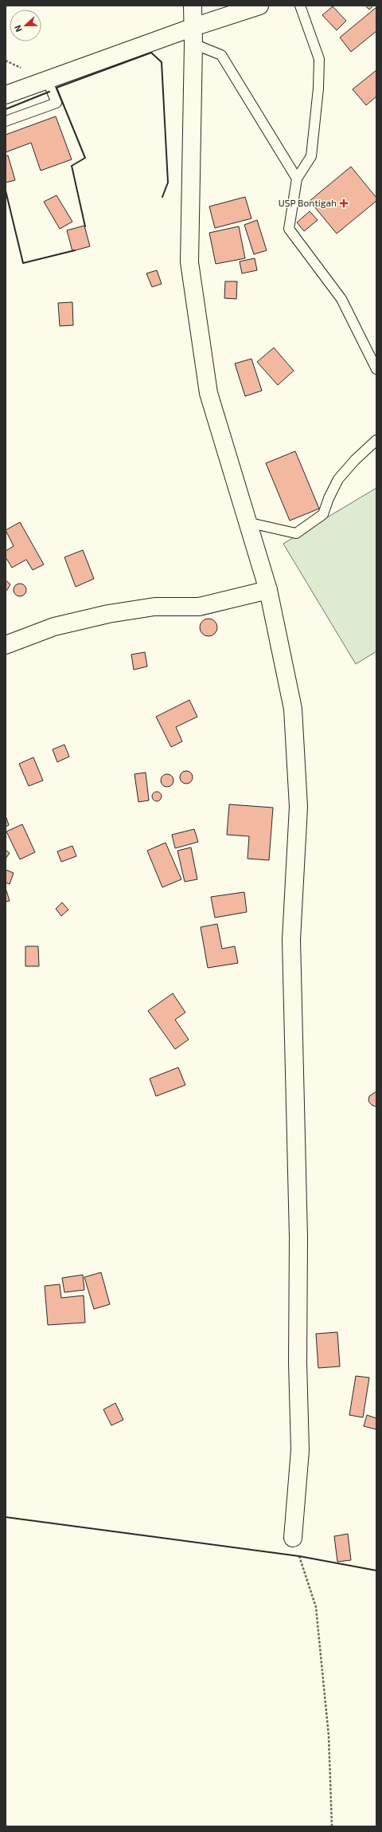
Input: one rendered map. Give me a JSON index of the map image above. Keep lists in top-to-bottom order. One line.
{"places":{"health":["USP Bontigah"]},"north":"left"}
